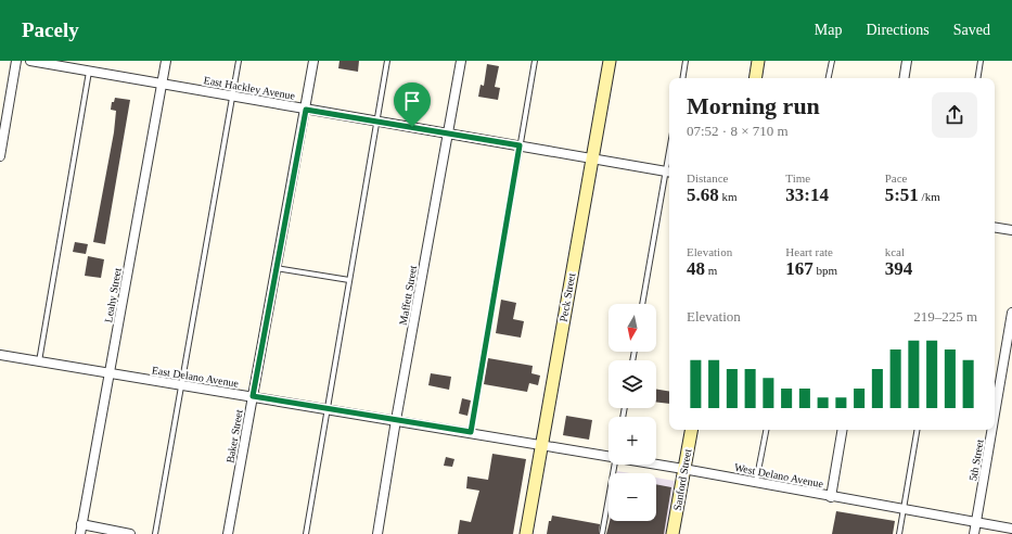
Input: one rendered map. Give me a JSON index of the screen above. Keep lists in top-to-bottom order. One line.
{"streets":{"street":["East Hackley Avenue","Leahy Street","Maffett Street","Peck Street","East Delano Avenue","Baker Street","5th Street","West Delano Avenue","Sanford Street"]},"crossings":[["East Hackley Avenue","Leahy Street"],["East Hackley Avenue","Maffett Street"],["East Hackley Avenue","Peck Street"],["East Hackley Avenue","Baker Street"],["Leahy Street","East Delano Avenue"],["Maffett Street","East Delano Avenue"],["Peck Street","East Delano Avenue"],["Peck Street","West Delano Avenue"],["East Delano Avenue","Baker Street"],["East Delano Avenue","West Delano Avenue"],["5th Street","West Delano Avenue"],["West Delano Avenue","Sanford Street"]],"north":"bottom","page":{"header":"Pacely","nav":["Map","Directions","Saved"],"heading":["Morning run","07:52 · 8 × 710 m"],"stats":[["Distance","5.68 km"],["Time","33:14"],["Pace","5:51 /km"],["Elevation","48 m"],["Heart rate","167 bpm"],["kcal","394"]],"chart":["Elevation","219–225 m"],"map_buttons":["+","−"]}}
